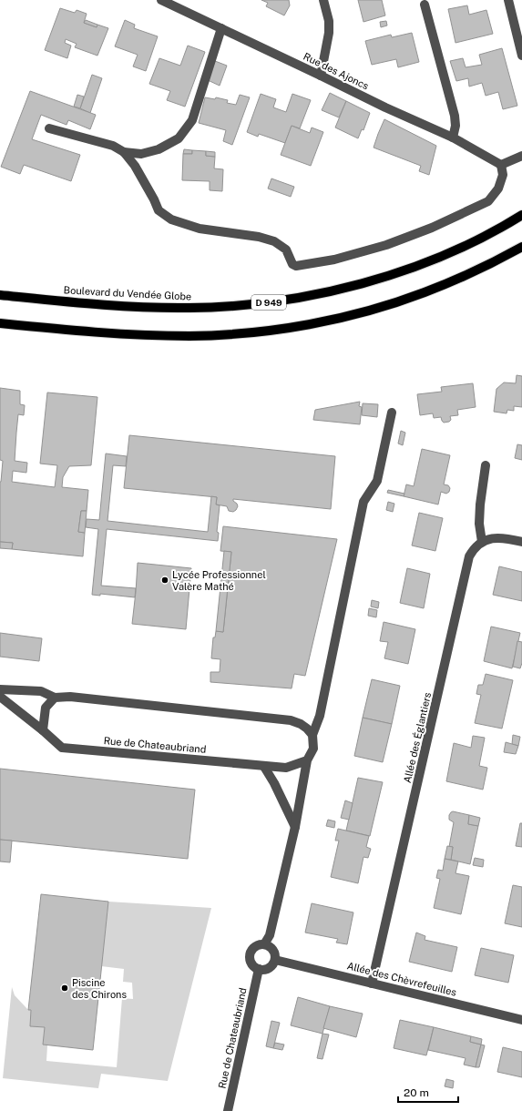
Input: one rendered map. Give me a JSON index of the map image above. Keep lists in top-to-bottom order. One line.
{"streets":{"main road":["Boulevard du Vendée Globe","D 949"],"street":["Rue des Ajoncs","Allée des Églantiers","Rue de Chateaubriand","Allée des Chèvrefeuilles"]},"crossings":[["Allée des Églantiers","Allée des Chèvrefeuilles"],["Rue de Chateaubriand","Allée des Chèvrefeuilles"]],"places":["Lycée Professionnel Valère Mathé","Piscine des Chirons"],"scale_bar":"20 m"}
